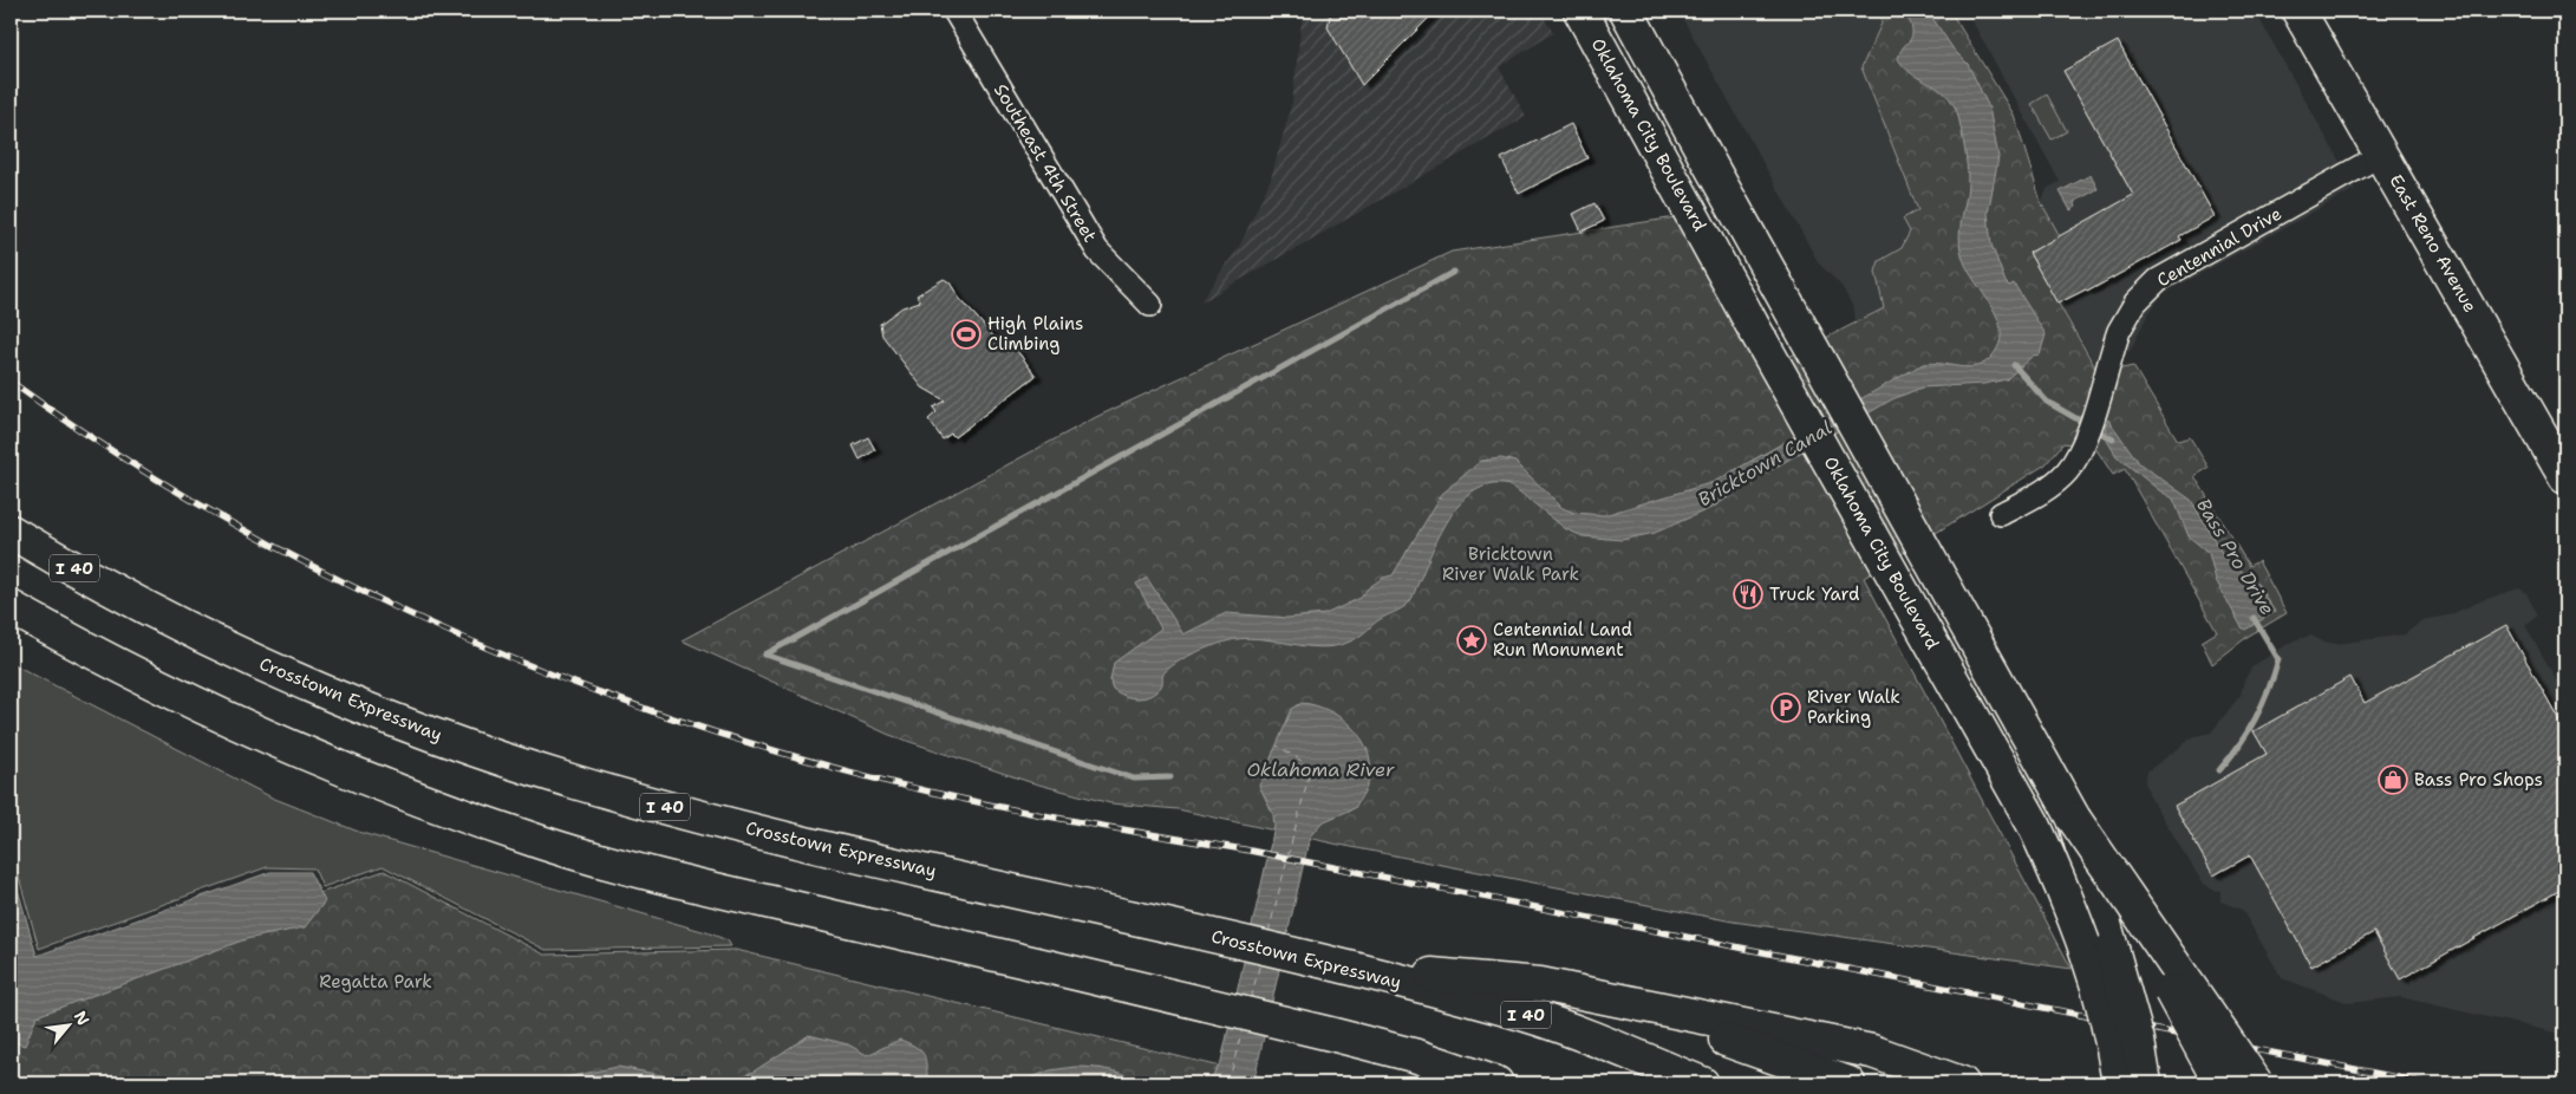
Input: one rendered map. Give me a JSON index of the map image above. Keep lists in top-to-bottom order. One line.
{"streets":{"main road":["Oklahoma City Boulevard","East Reno Avenue","I 40","Crosstown Expressway"],"street":["Southeast 4th Street","Centennial Drive"]},"crossings":[["East Reno Avenue","Centennial Drive"]],"water":["Bricktown Canal","Bass Pro Drive","Oklahoma River"],"parks":["Bricktown River Walk Park","Regatta Park"],"places":{"sports":["High Plains Climbing"],"restaurant":["Truck Yard"],"place":["Centennial Land Run Monument"],"parking":["River Walk Parking"],"shop":["Bass Pro Shops"]},"north":"top right"}
